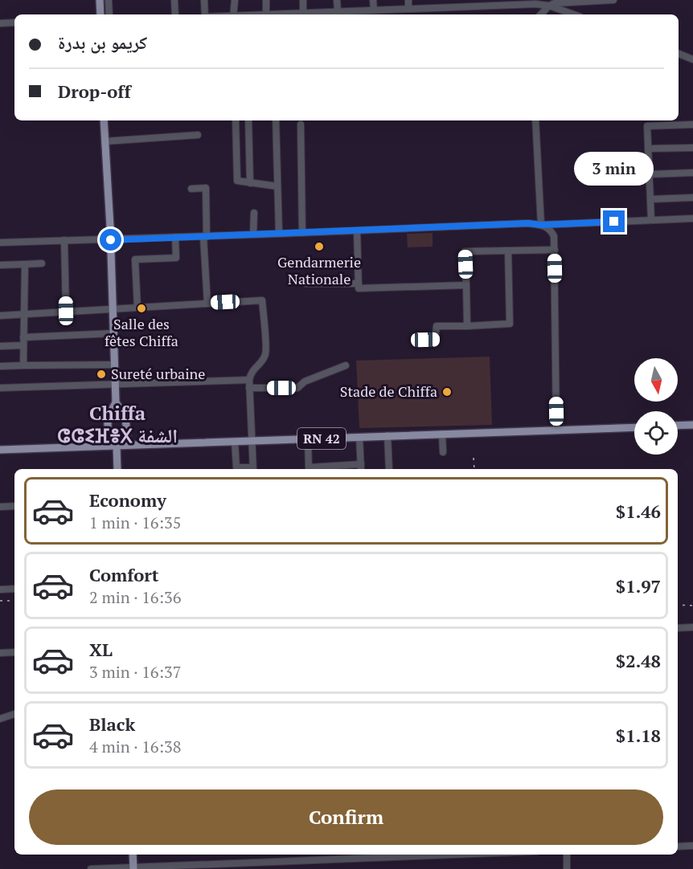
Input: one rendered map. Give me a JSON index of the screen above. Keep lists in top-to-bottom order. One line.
{"streets":{"main road":["RN 42"]},"districts":["Chiffa ⵛⵛⵉⴼⴻⵝ الشفة"],"places":["Gendarmerie Nationale","Salle des fêtes Chiffa","Sureté urbaine","Stade de Chiffa"],"north":"bottom","page":{"banner":["كريمو بن بدرة","Drop-off"],"bubble":"3 min","list":[{"name":"Economy","note":"1 min · 16:35","value":"$1.46"},{"name":"Comfort","note":"2 min · 16:36","value":"$1.97"},{"name":"XL","note":"3 min · 16:37","value":"$2.48"},{"name":"Black","note":"4 min · 16:38","value":"$1.18"}],"buttons":"Confirm"}}
